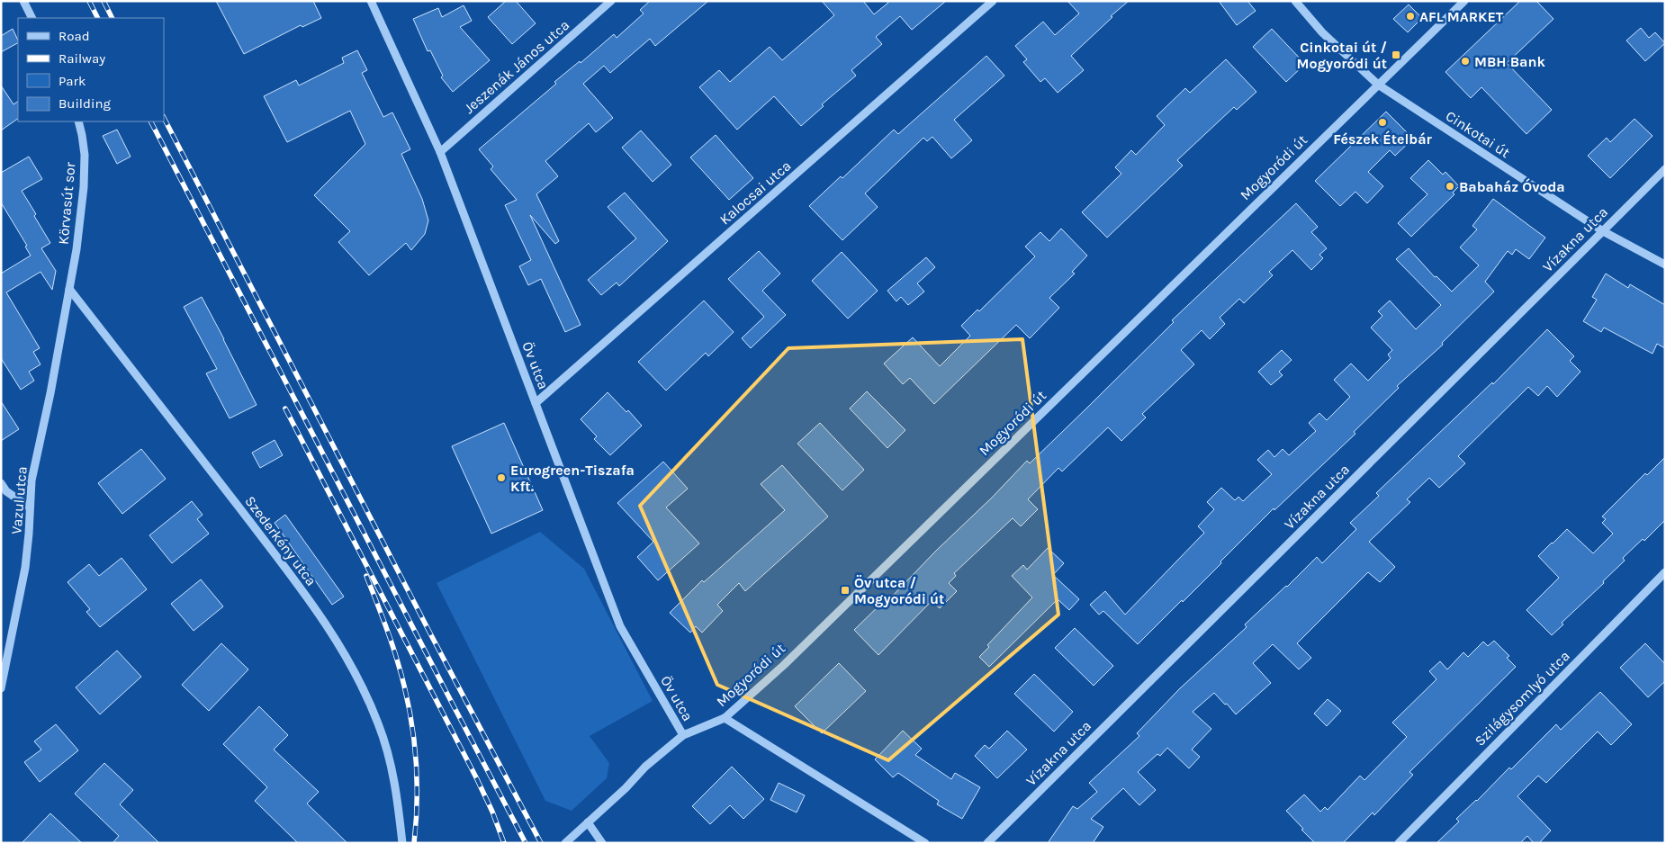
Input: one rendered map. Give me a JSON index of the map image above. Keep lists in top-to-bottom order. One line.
{"streets":{"street":["Jeszenák János utca","Cinkotai út","Mogyoródi út","Kalocsai utca","Körvasút sor","Vízakna utca","Öv utca","Vazul utca","Szederkény utca","Szilágysomlyó utca"]},"crossings":[["Jeszenák János utca","Öv utca"],["Cinkotai út","Mogyoródi út"],["Cinkotai út","Vízakna utca"],["Mogyoródi út","Öv utca"],["Kalocsai utca","Öv utca"],["Körvasút sor","Vazul utca"],["Körvasút sor","Szederkény utca"],["Vazul utca","Szederkény utca"]],"places":{"other":["AFL MARKET","MBH Bank","Fészek Ételbár","Babaház Óvoda","Eurogreen-Tiszafa Kft."],"transit":["Cinkotai út / Mogyoródi út","Öv utca / Mogyoródi út"]},"legend":["Road","Railway","Park","Building"]}
